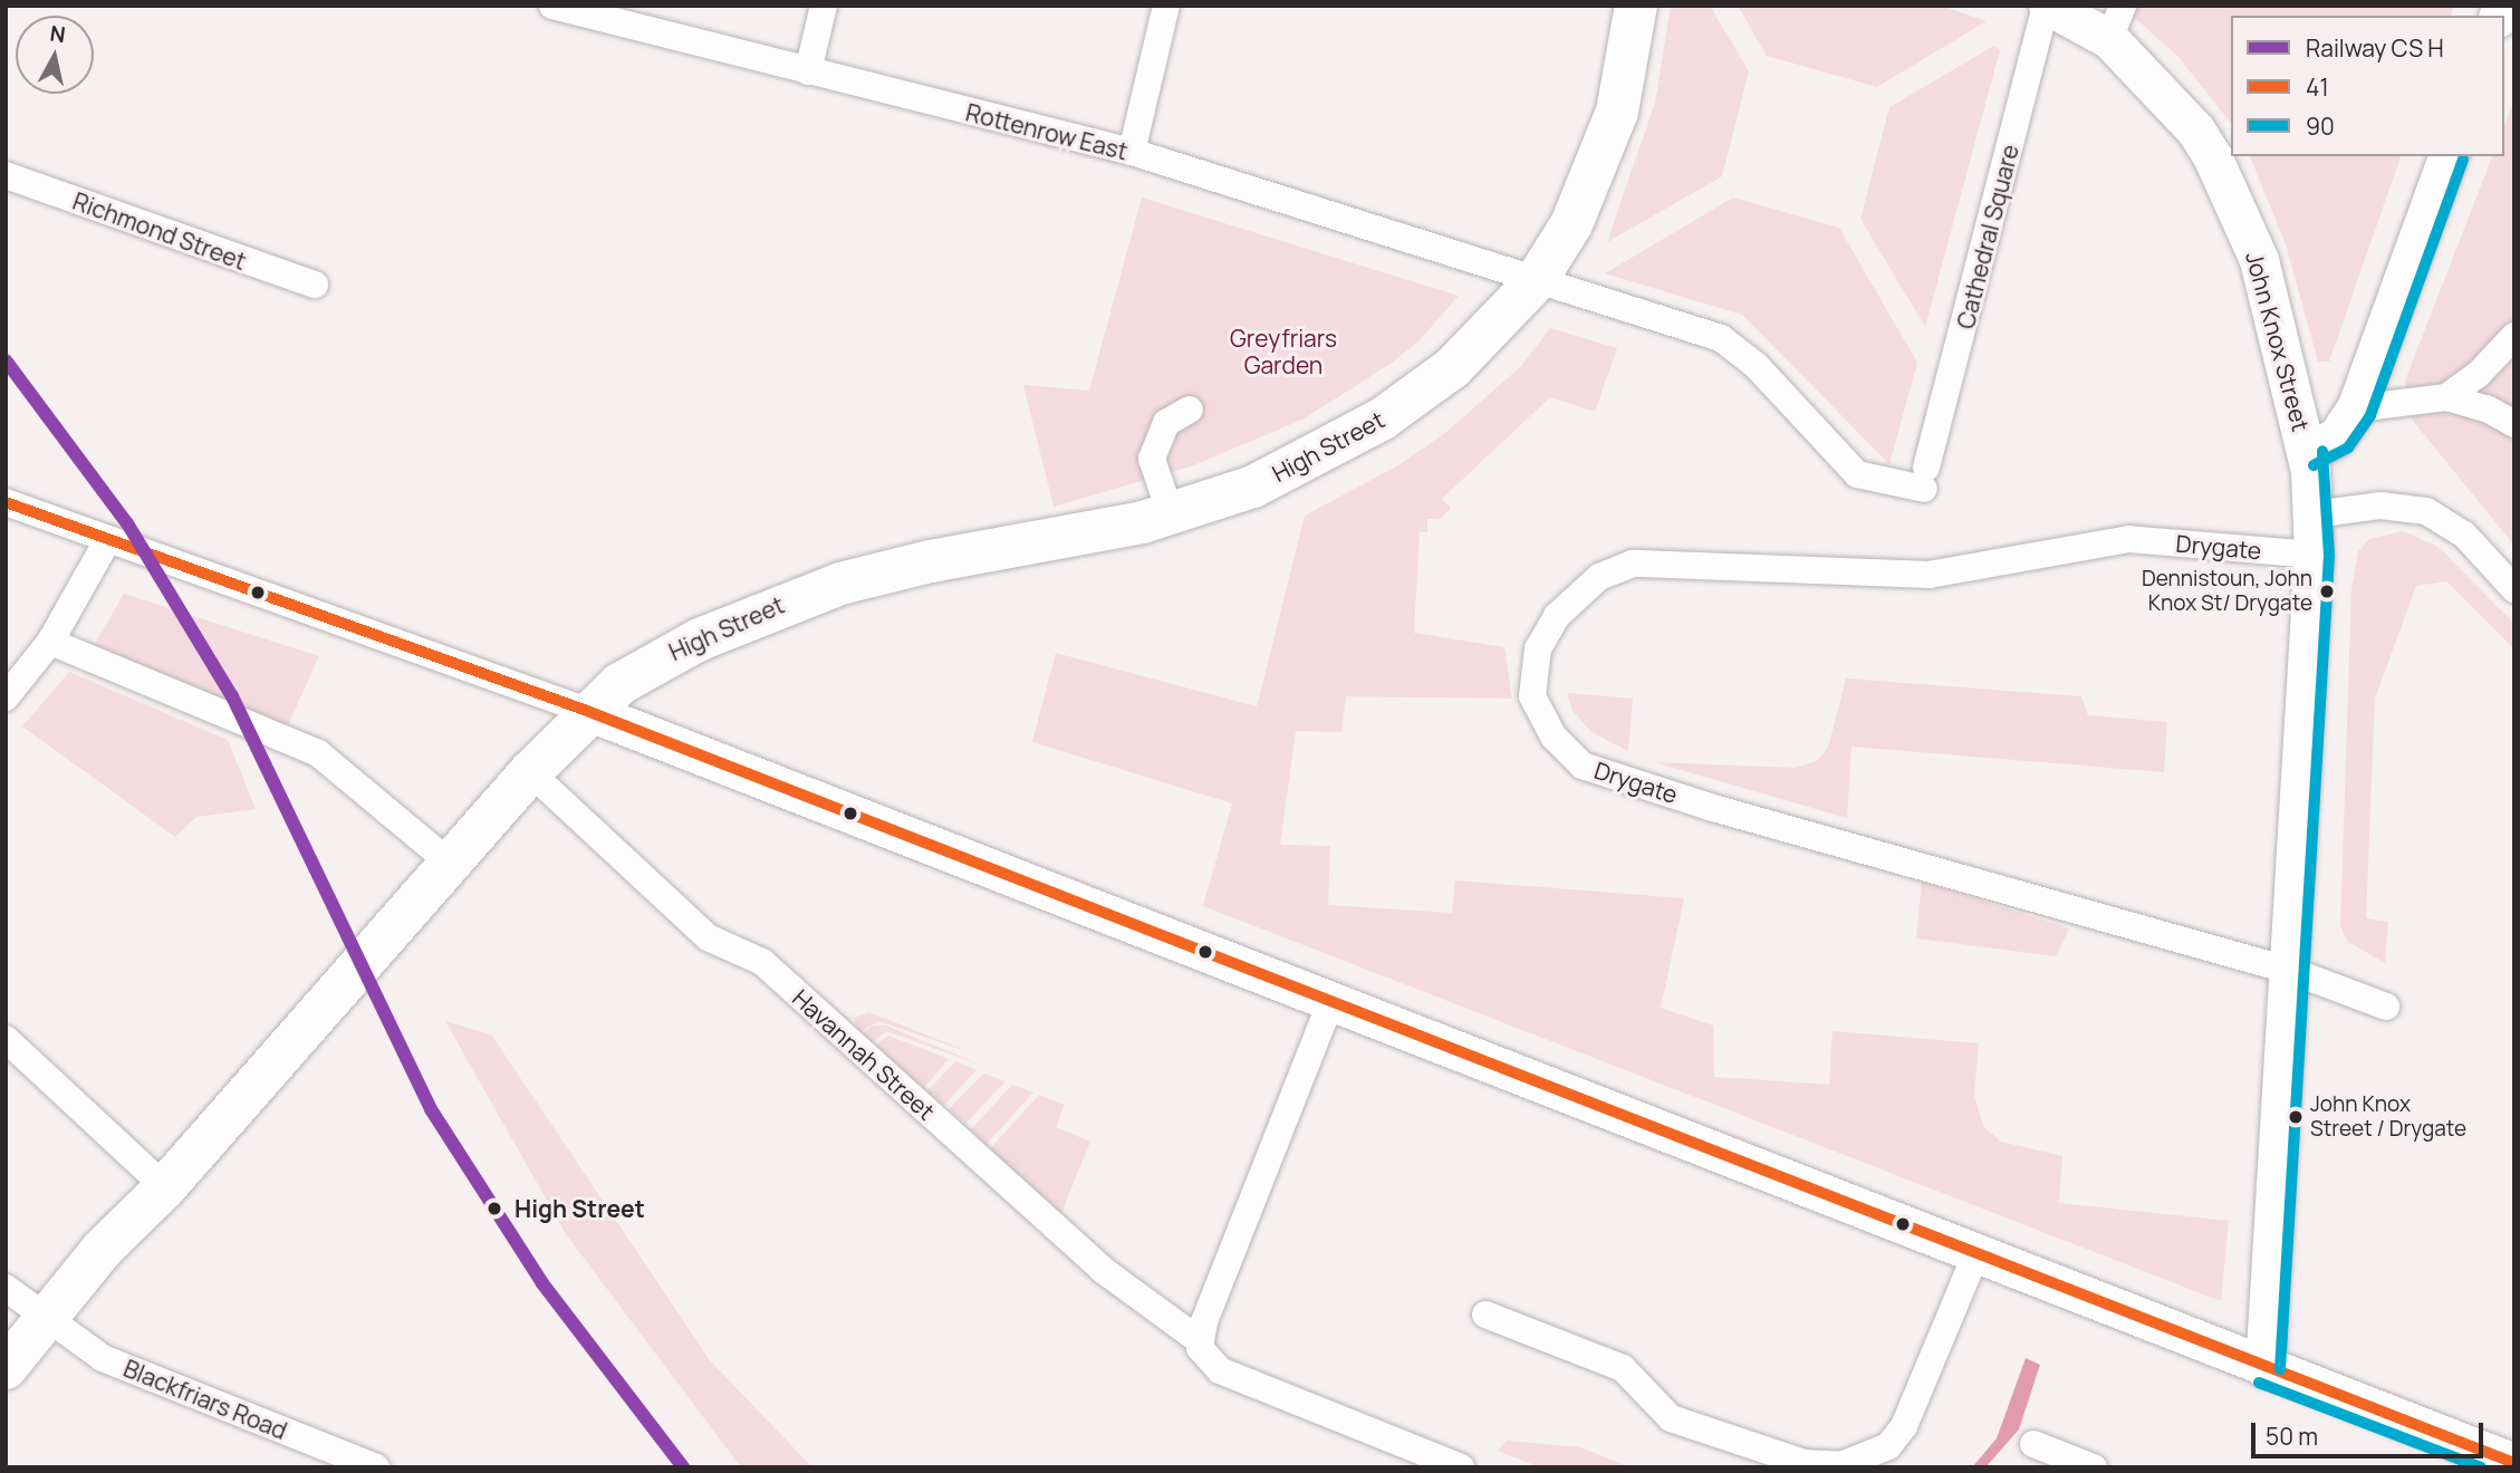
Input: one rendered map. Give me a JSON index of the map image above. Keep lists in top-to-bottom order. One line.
{"streets":{"main road":["High Street"],"street":["Rottenrow East","Richmond Street","Cathedral Square","John Knox Street","Drygate","Havannah Street","Blackfriars Road"]},"crossings":[["Rottenrow East","Cathedral Square"],["Rottenrow East","High Street"],["Cathedral Square","John Knox Street"],["Cathedral Square","High Street"],["John Knox Street","Drygate"],["High Street","Havannah Street"],["High Street","Blackfriars Road"]],"parks":["Greyfriars Garden"],"places":["Dennistoun, John Knox St/ Drygate","John Knox Street / Drygate","High Street"],"lines":["transit line 90","transit line 41"],"legend":["Railway CS H","41","90"],"scale_bar":"50 m","north":"top"}
